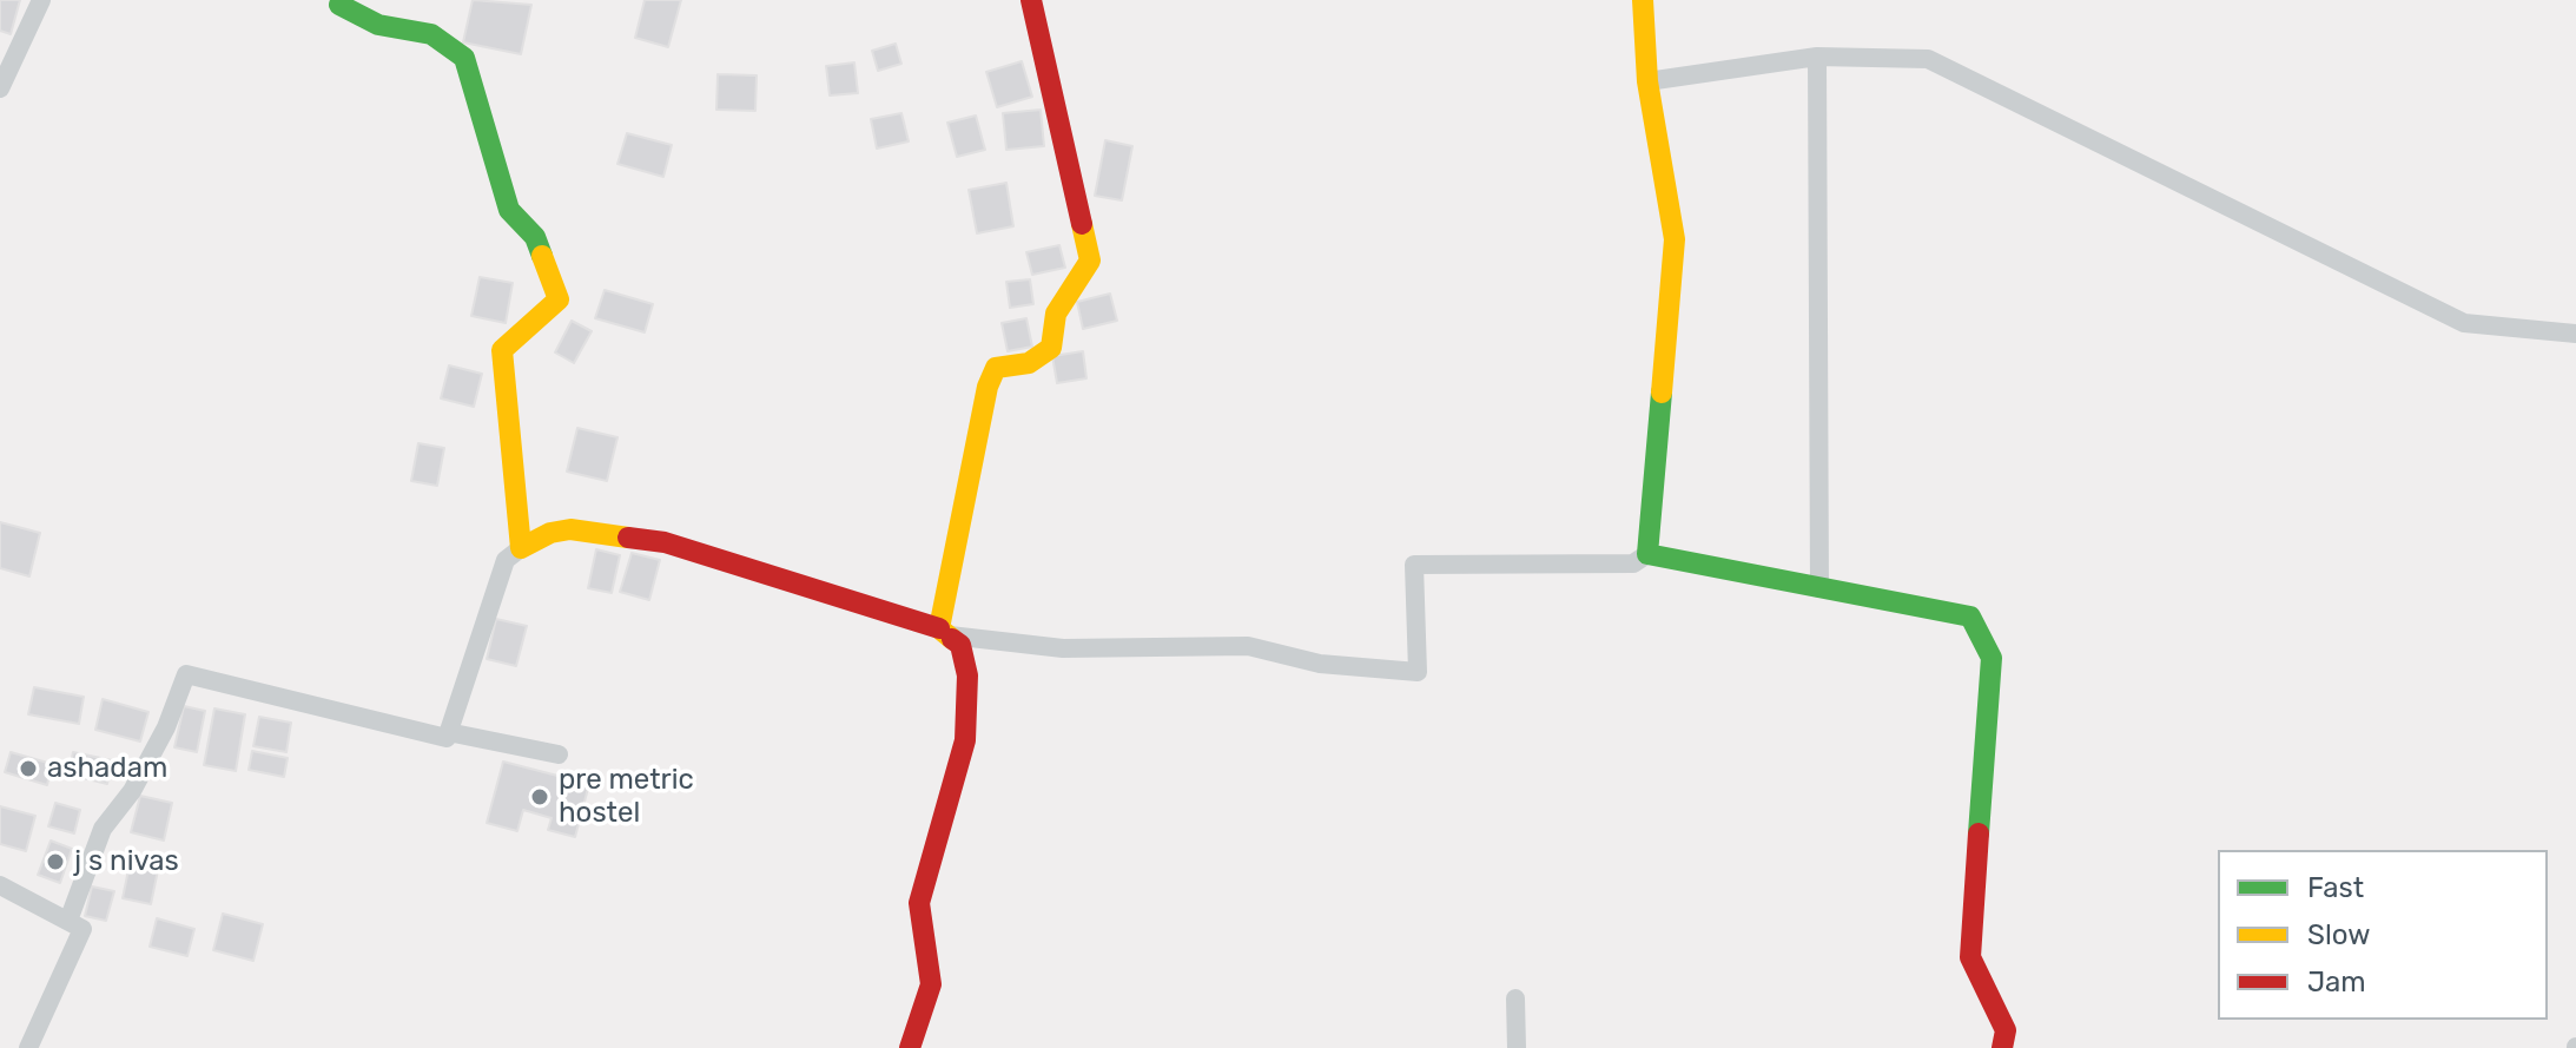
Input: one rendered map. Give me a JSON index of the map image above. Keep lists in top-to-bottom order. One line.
{"places":["ashadam","pre metric hostel","j s nivas"],"legend":["Fast","Slow","Jam"]}
